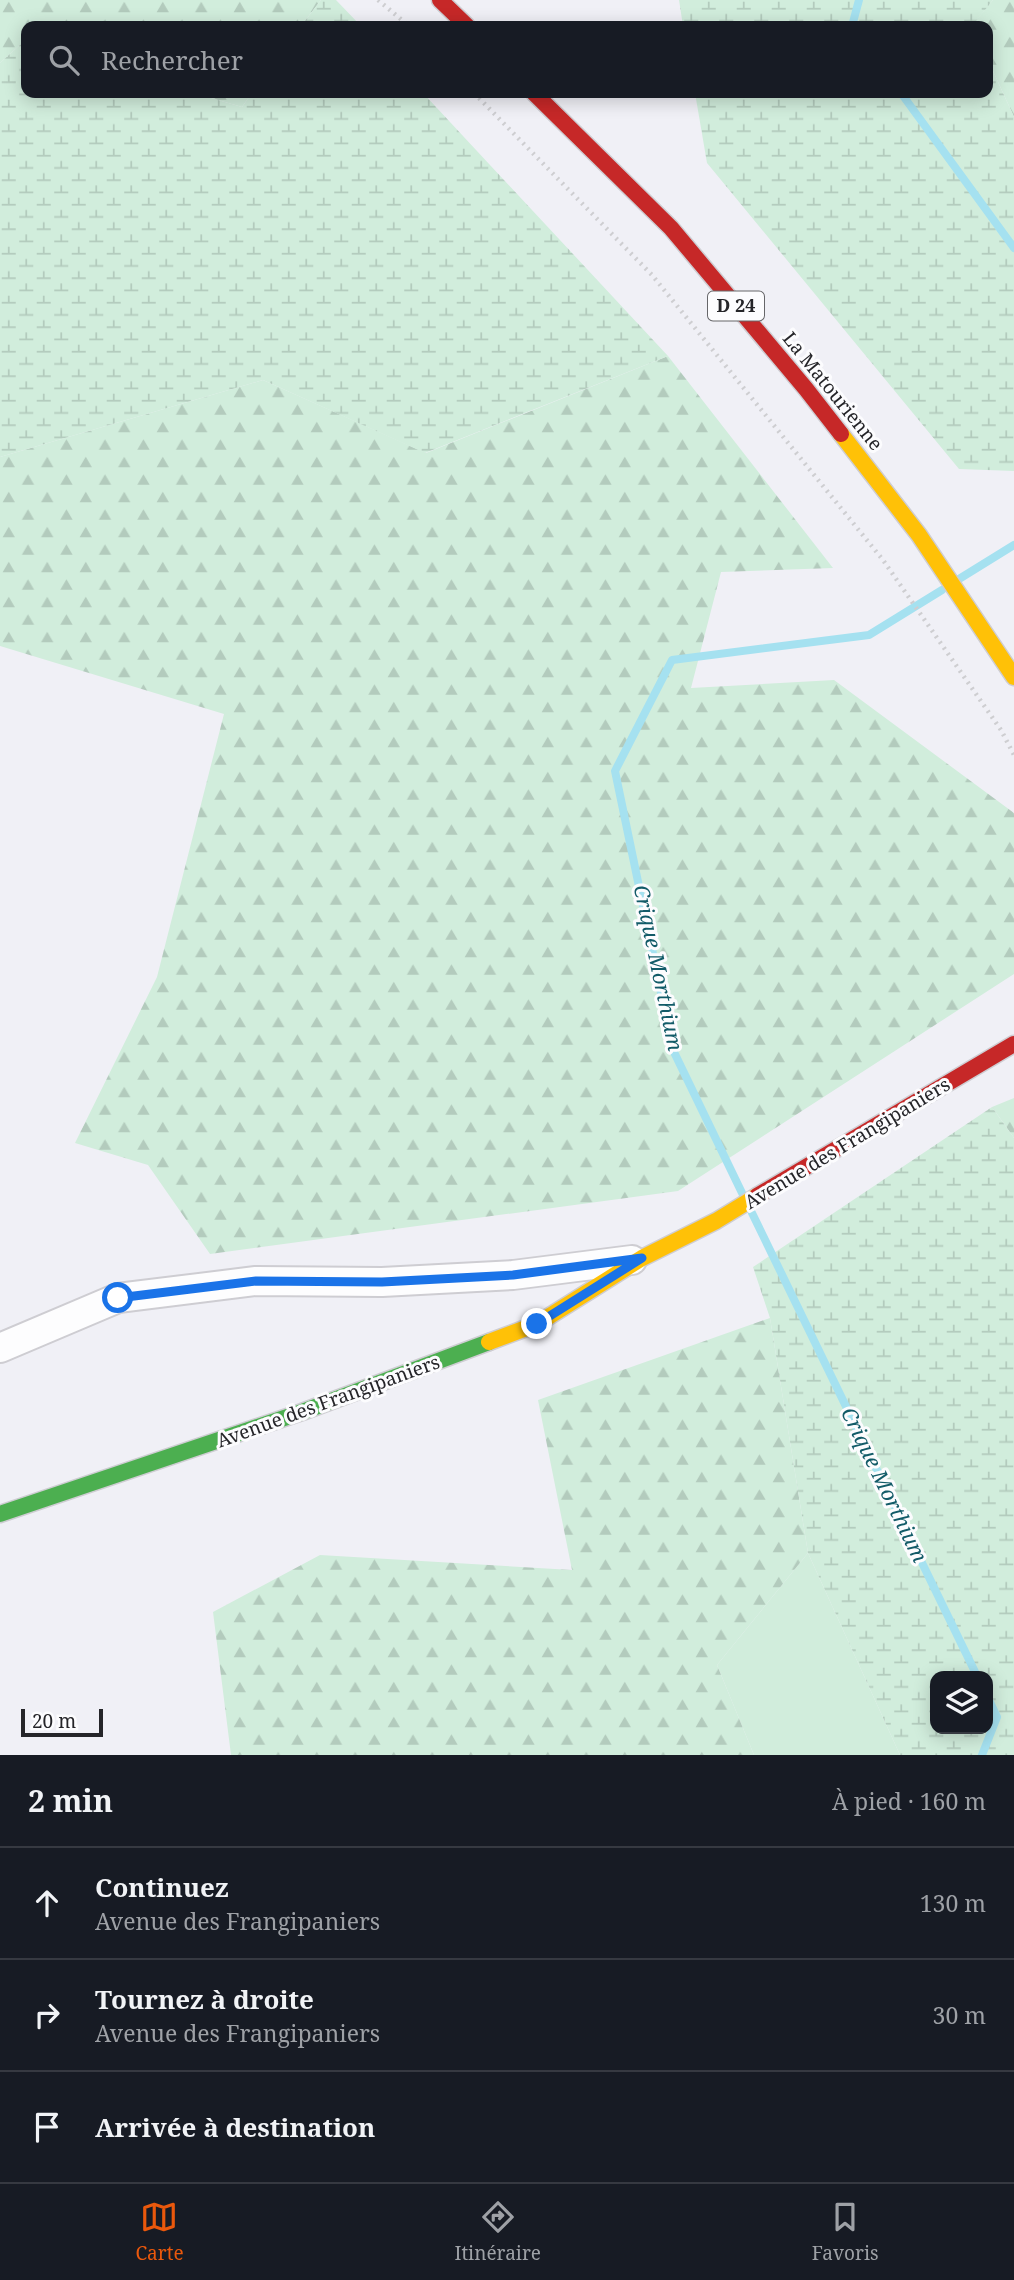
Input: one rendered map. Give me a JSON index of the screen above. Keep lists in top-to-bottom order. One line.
{"streets":{"street":["D 24","La Matourienne","Avenue des Frangipaniers"]},"water":["Crique Morthium"],"scale_bar":"20 m","page":{"search":"Rechercher","scale":"20 m","heading":["2 min","À pied · 160 m"],"list":[["Continuez","Avenue des Frangipaniers","130 m"],["Tournez à droite","Avenue des Frangipaniers","30 m"],"Arrivée à destination"],"nav":["Carte","Itinéraire","Favoris"]}}
